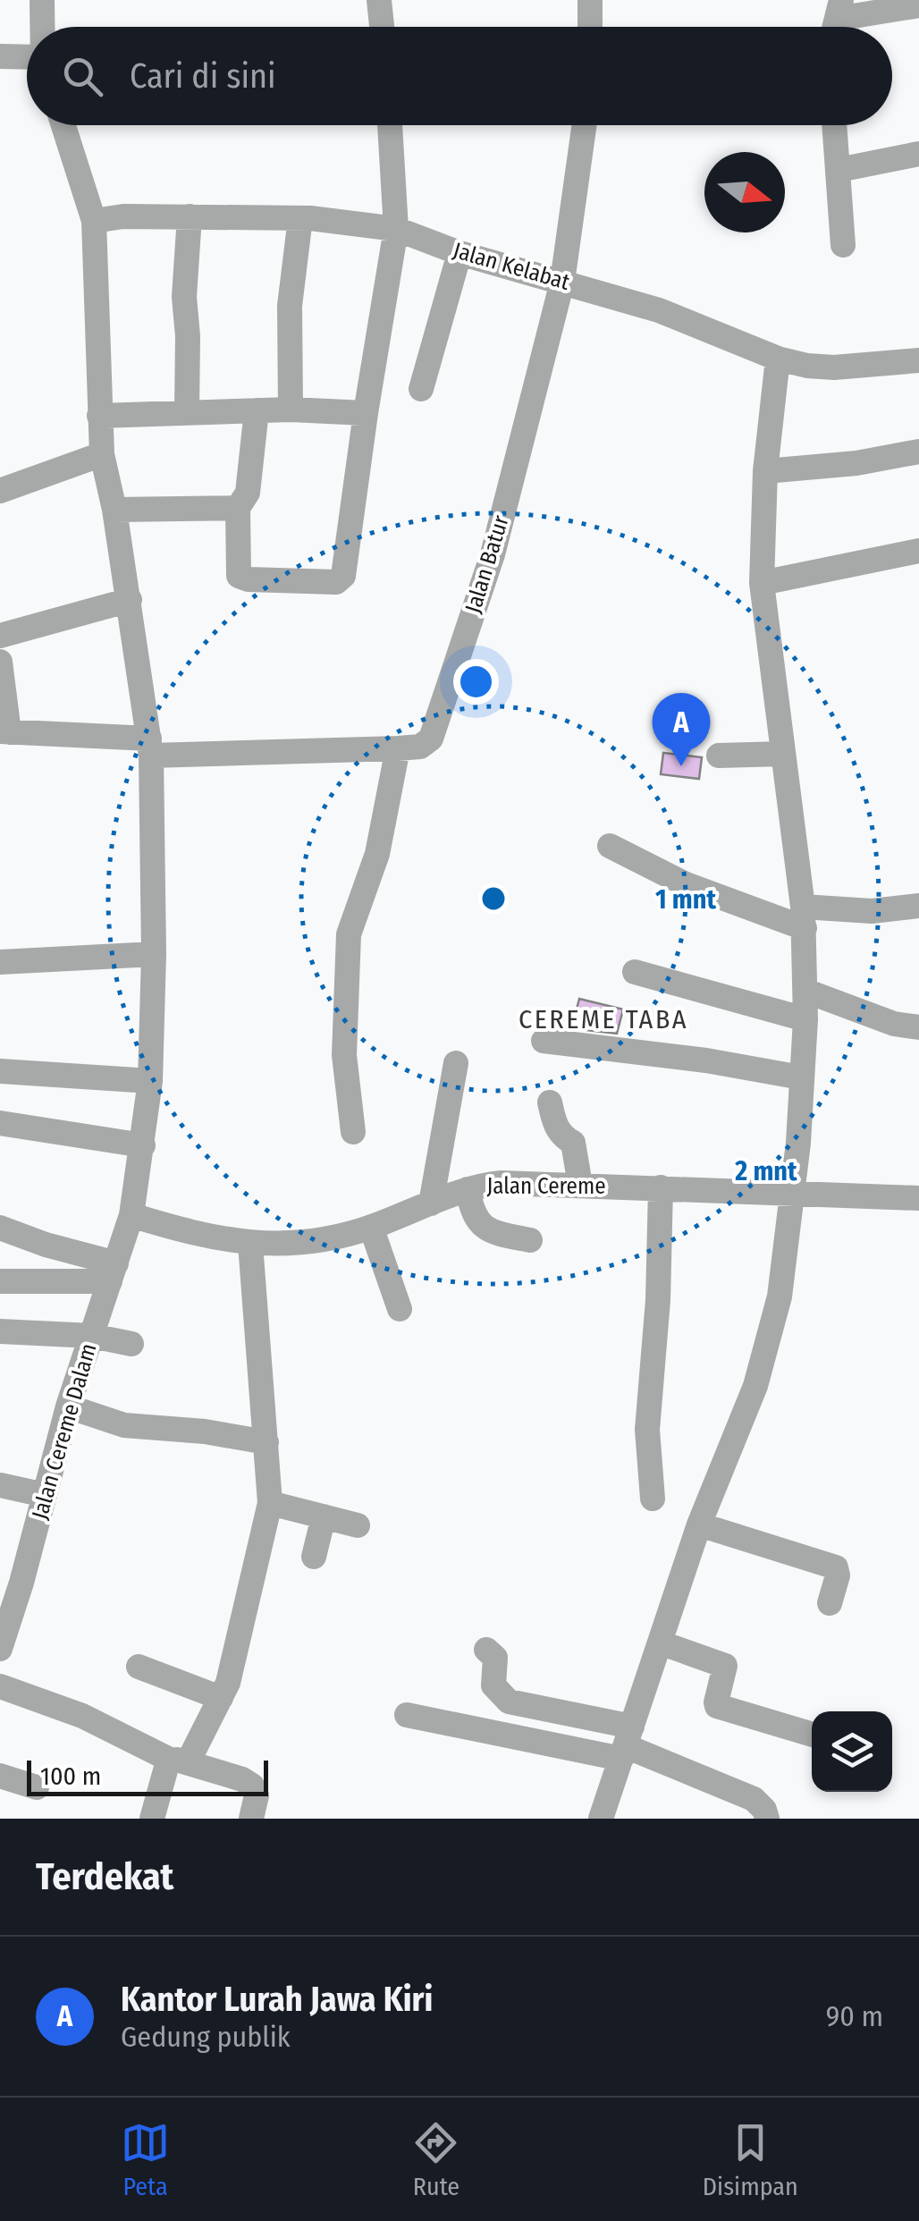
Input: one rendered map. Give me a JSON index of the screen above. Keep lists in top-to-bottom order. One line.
{"streets":{"street":["Jalan Kelabat","Jalan Batur","Jalan Cereme","Jalan Cereme Dalam"]},"crossings":[["Jalan Kelabat","Jalan Batur"],["Jalan Kelabat","Jalan Cereme Dalam"],["Jalan Batur","Jalan Cereme Dalam"],["Jalan Cereme","Jalan Cereme Dalam"]],"districts":["CEREME TABA"],"scale_bar":"100 m","north":"right","page":{"search":"Cari di sini","pins":"A","scale":"100 m","heading":"Terdekat","list":[{"mark":"A","name":"Kantor Lurah Jawa Kiri","note":"Gedung publik","value":"90 m"}],"nav":["Peta","Rute","Disimpan"]},"rings":["1 mnt","2 mnt"]}
